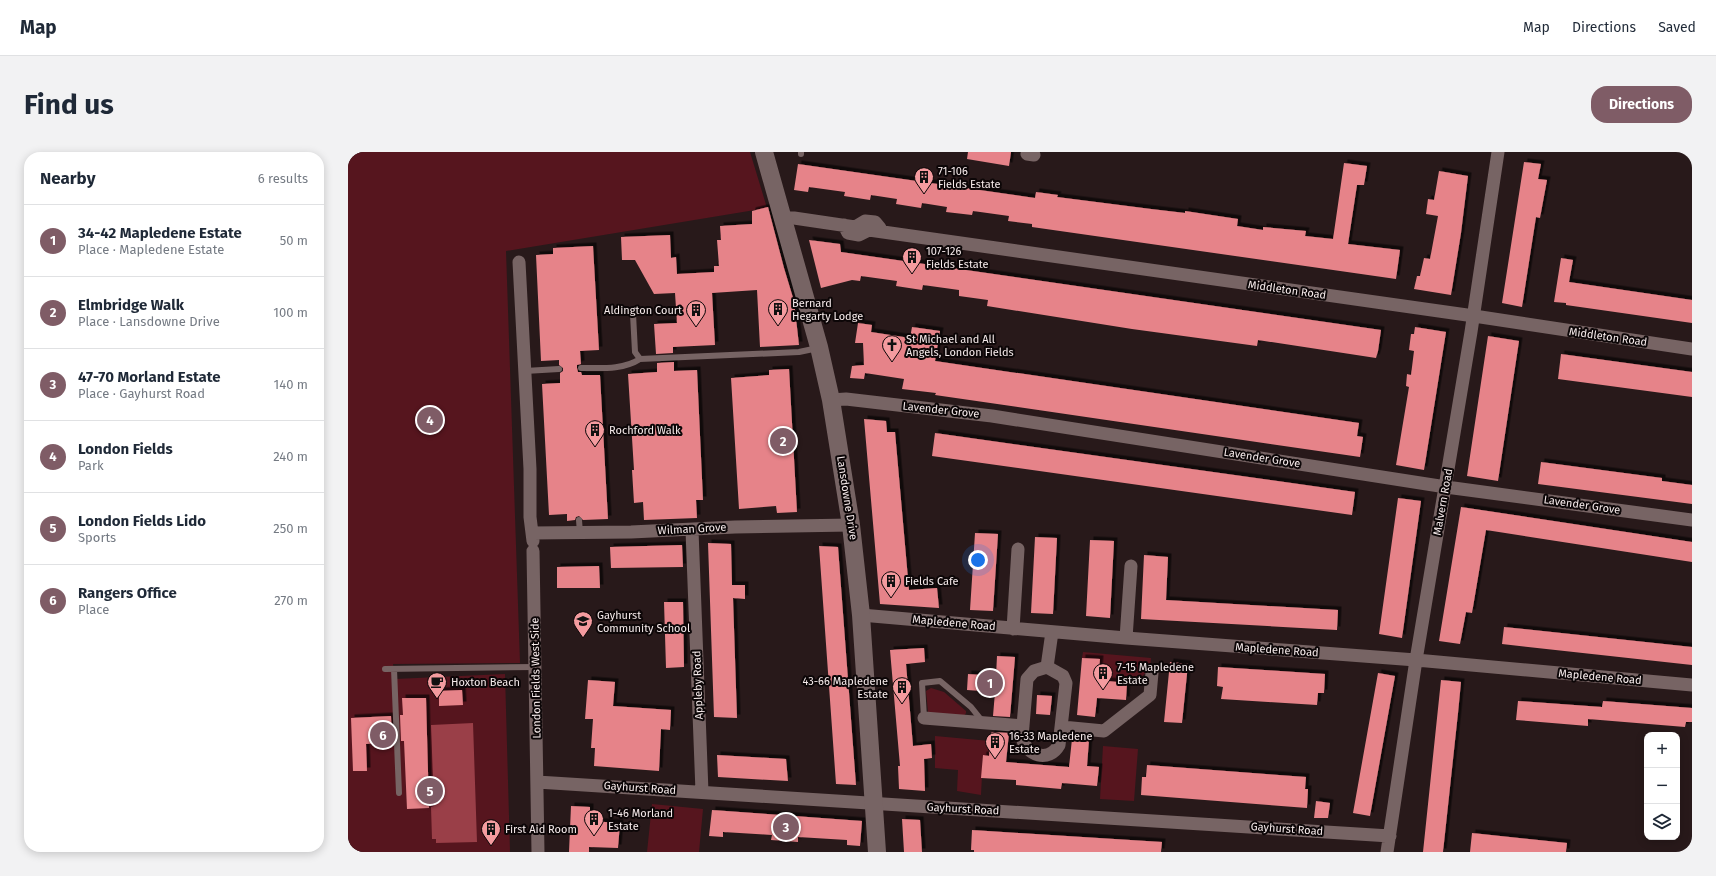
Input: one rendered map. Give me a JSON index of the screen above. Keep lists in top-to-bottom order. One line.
{"streets":{"street":["Middleton Road","Lavender Grove","Lansdowne Drive","Malvern Road","Wilman Grove","Mapledene Road","London Fields West Side","Appleby Road","Gayhurst Road"]},"crossings":[["Middleton Road","Lansdowne Drive"],["Middleton Road","Malvern Road"],["Lavender Grove","Lansdowne Drive"],["Lavender Grove","Malvern Road"],["Lansdowne Drive","Wilman Grove"],["Lansdowne Drive","Mapledene Road"],["Lansdowne Drive","Gayhurst Road"],["Malvern Road","Mapledene Road"],["Malvern Road","Gayhurst Road"],["Wilman Grove","London Fields West Side"],["Wilman Grove","Appleby Road"],["London Fields West Side","Gayhurst Road"],["Appleby Road","Gayhurst Road"]],"places":{"building":["71-106 Fields Estate","107-126 Fields Estate","Bernard Hegarty Lodge","Aldington Court","Rochford Walk","Fields Cafe","7-15 Mapledene Estate","43-66 Mapledene Estate","16-33 Mapledene Estate","1-46 Morland Estate","First Aid Room"],"church":["St Michael and All Angels, London Fields"],"school or university":["Gayhurst Community School"],"cafe":["Hoxton Beach"]},"page":{"header":"Map","nav":["Map","Directions","Saved"],"buttons":"Directions","title":"Find us","heading":["Nearby","6 results"],"list":[{"mark":"1","name":"34-42 Mapledene Estate","note":"Place · Mapledene Estate","value":"50 m"},{"mark":"2","name":"Elmbridge Walk","note":"Place · Lansdowne Drive","value":"100 m"},{"mark":"3","name":"47-70 Morland Estate","note":"Place · Gayhurst Road","value":"140 m"},{"mark":"4","name":"London Fields","note":"Park","value":"240 m"},{"mark":"5","name":"London Fields Lido","note":"Sports","value":"250 m"},{"mark":"6","name":"Rangers Office","note":"Place","value":"270 m"}],"pins":["4","2","1","6","5","3"],"map_buttons":["+","−"]}}
